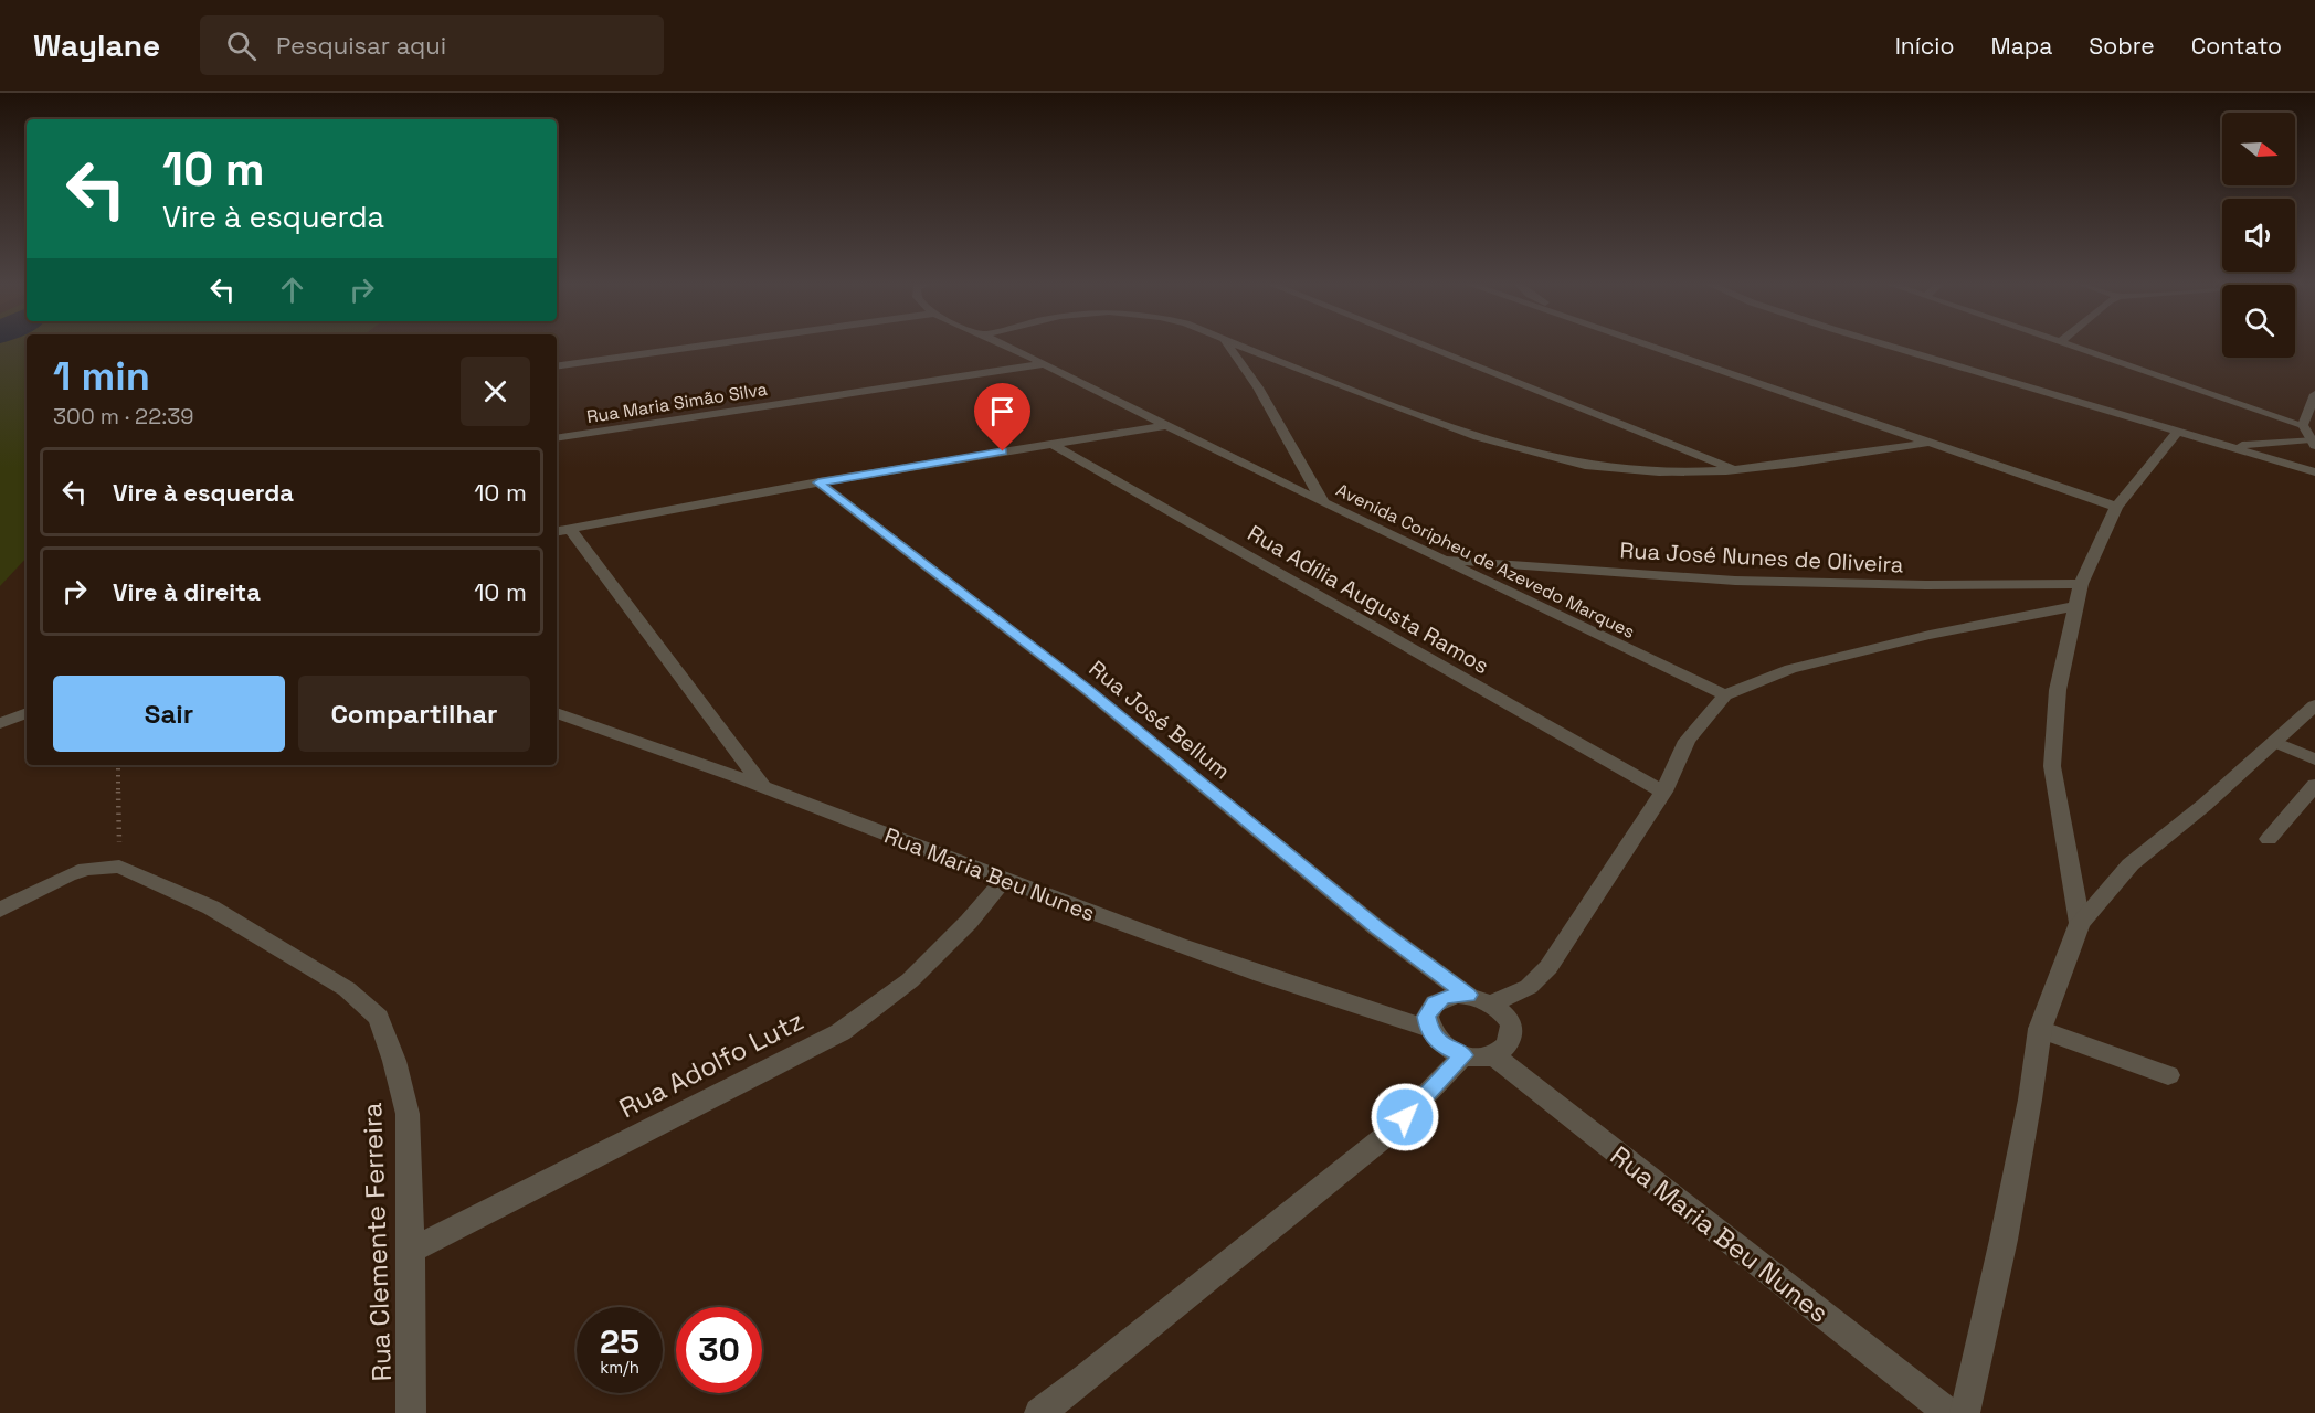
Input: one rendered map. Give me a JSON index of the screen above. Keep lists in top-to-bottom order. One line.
{"streets":{"street":["Rua Maria Simão Silva","Rua José Nunes de Oliveira","Avenida Coripheu de Azevedo Marques","Rua Adília Augusta Ramos","Rua José Bellum","Rua Maria Beu Nunes","Rua Adolfo Lutz","Rua Clemente Ferreira"]},"crossings":[["Rua Maria Simão Silva","Avenida Coripheu de Azevedo Marques"],["Rua José Nunes de Oliveira","Avenida Coripheu de Azevedo Marques"],["Rua José Bellum","Rua Maria Beu Nunes"],["Rua Maria Beu Nunes","Rua Adolfo Lutz"],["Rua Adolfo Lutz","Rua Clemente Ferreira"]],"north":"right","page":{"header":"Waylane","search":"Pesquisar aqui","nav":["Início","Mapa","Sobre","Contato"],"turn":["10 m","Vire à esquerda"],"heading":["1 min","300 m · 22:39"],"list":[{"name":"Vire à esquerda","value":"10 m"},{"name":"Vire à direita","value":"10 m"}],"buttons":["Sair","Compartilhar"],"speed":"25 km/h","limit":"30"}}
